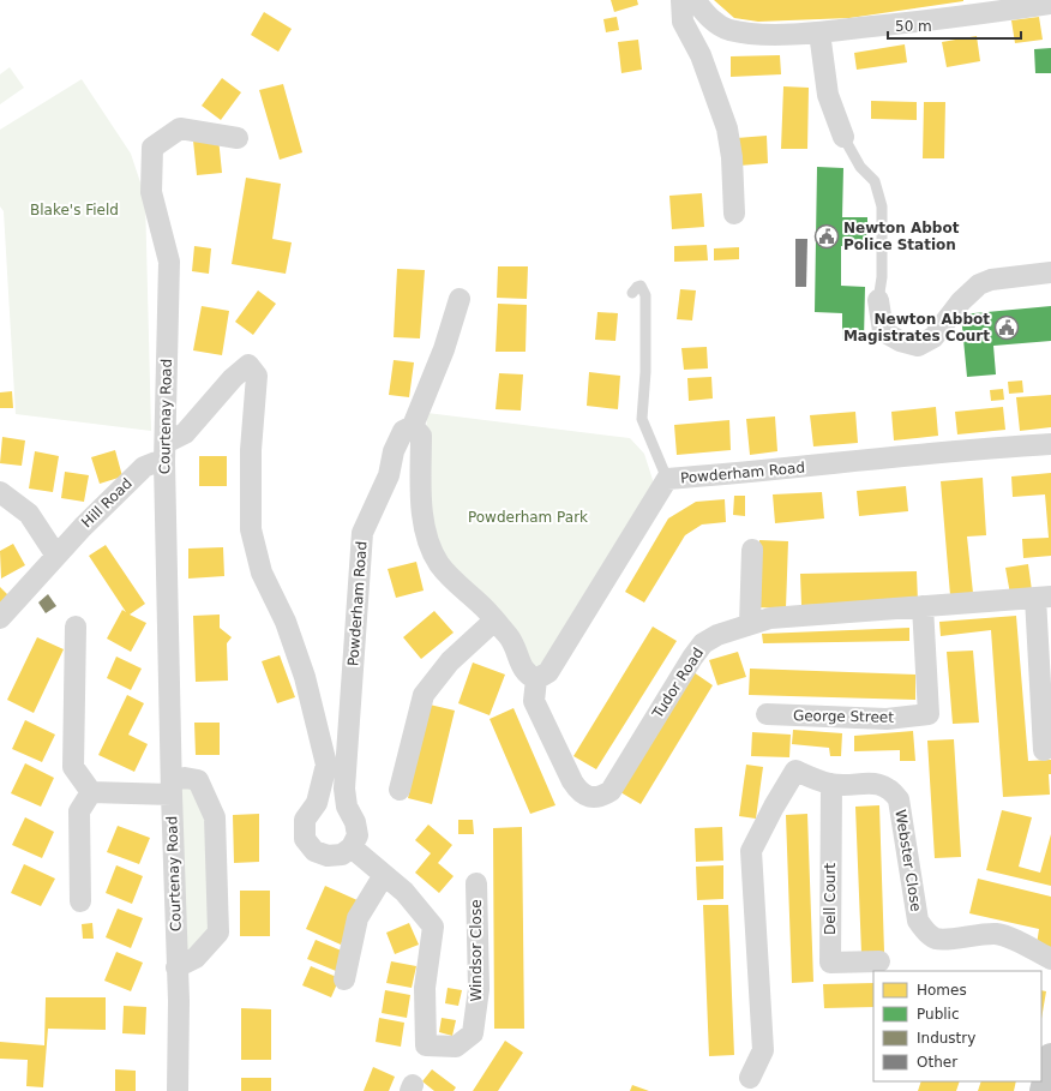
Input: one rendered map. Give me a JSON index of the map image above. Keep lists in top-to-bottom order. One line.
{"streets":{"street":["Courtenay Road","Powderham Road","Hill Road","Tudor Road","George Street","Webster Close","Dell Court","Windsor Close"]},"crossings":[["Courtenay Road","Hill Road"],["Powderham Road","Tudor Road"],["Powderham Road","Windsor Close"],["Tudor Road","George Street"],["Webster Close","Dell Court"]],"parks":["Blake's Field","Powderham Park"],"places":{"public building":["Newton Abbot Police Station","Newton Abbot Magistrates Court"]},"legend":["Homes","Public","Industry","Other"],"scale_bar":"50 m"}
